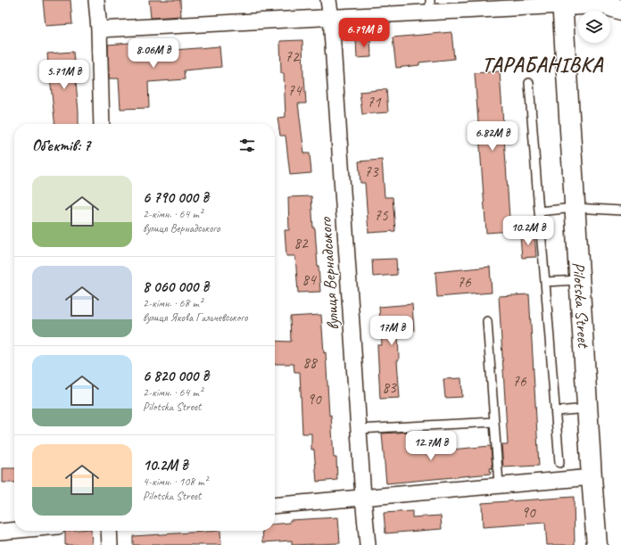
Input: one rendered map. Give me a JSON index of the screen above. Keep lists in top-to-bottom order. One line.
{"streets":{"street":["вулиця Вернадського","Pilotska Street"]},"districts":["ТАРАБАНІВКА"],"house_numbers":["72","74","71","73","75","82","84","76","88","76","83","90","90"],"page":{"price":["6.79M ₴","8.06M ₴","5.71M ₴","6.82M ₴","10.2M ₴","17M ₴","12.7M ₴"],"heading":"Об’єктів: 7","list":[{"name":"6 790 000 ₴","note":"2-кімн. · 64 m² · вулиця Вернадського"},{"name":"8 060 000 ₴","note":"2-кімн. · 68 m² · вулиця Якова Гальчевського"},{"name":"6 820 000 ₴","note":"2-кімн. · 64 m² · Pilotska Street"},{"name":"10.2M ₴","note":"4-кімн. · 108 m² · Pilotska Street"}]}}
